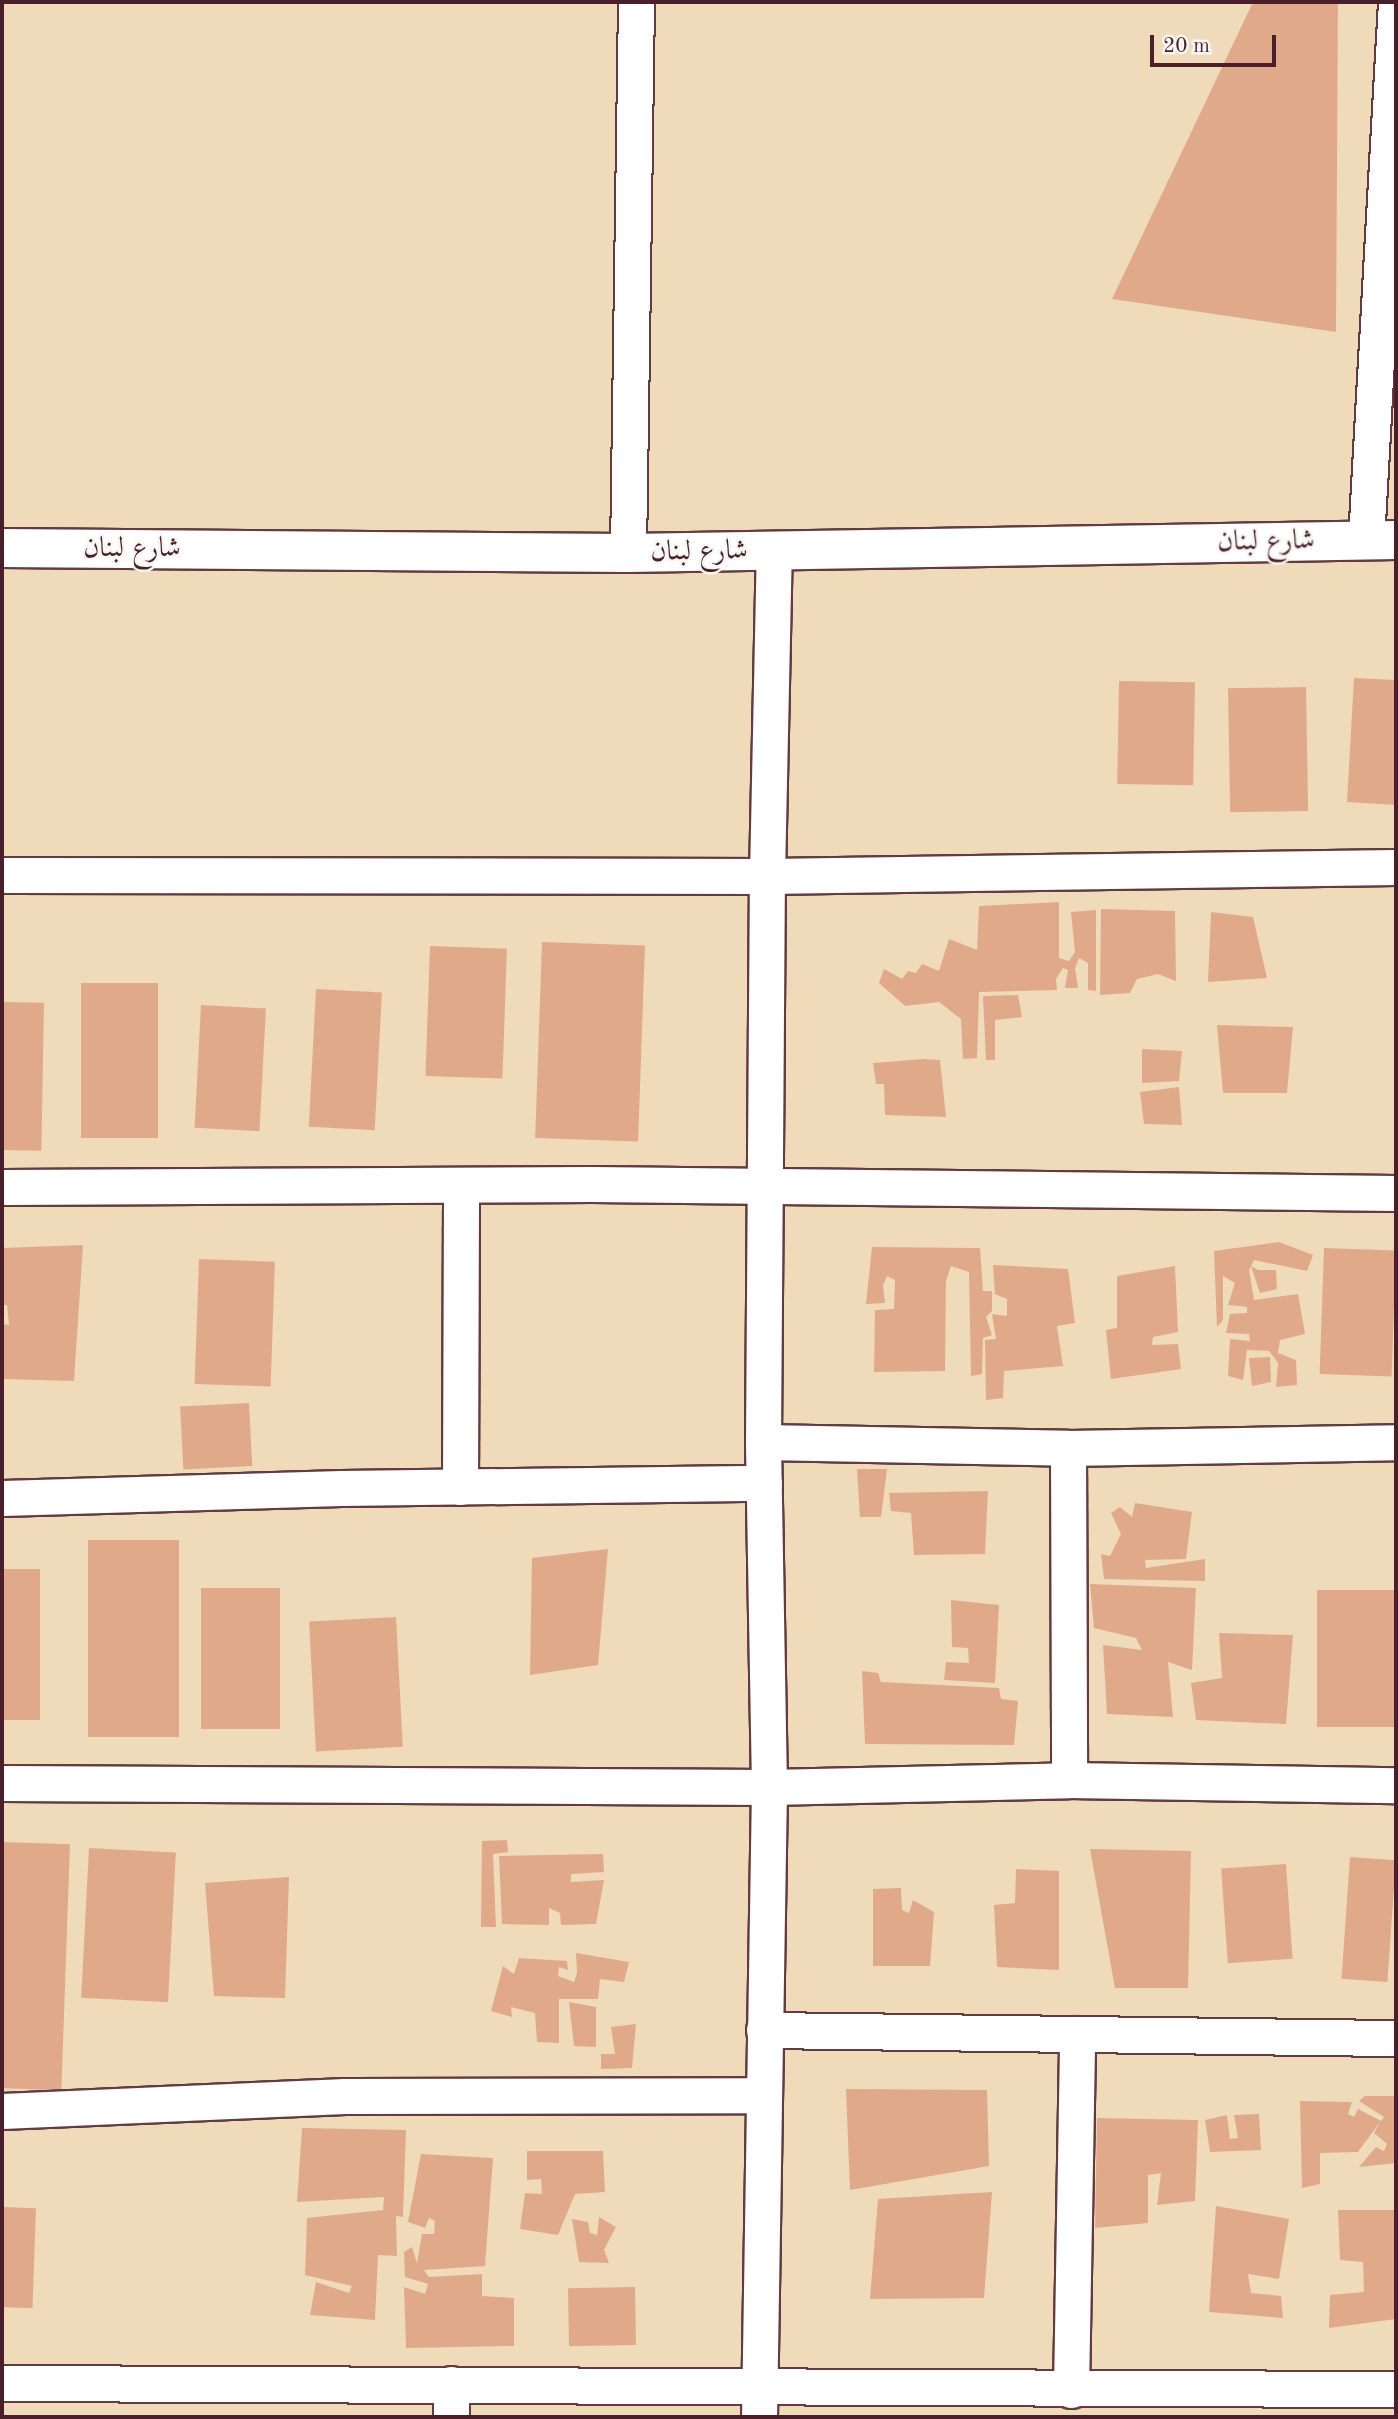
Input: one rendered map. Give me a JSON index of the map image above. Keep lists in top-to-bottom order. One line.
{"streets":{"street":["شارع لبنان"]},"scale_bar":"20 m"}
